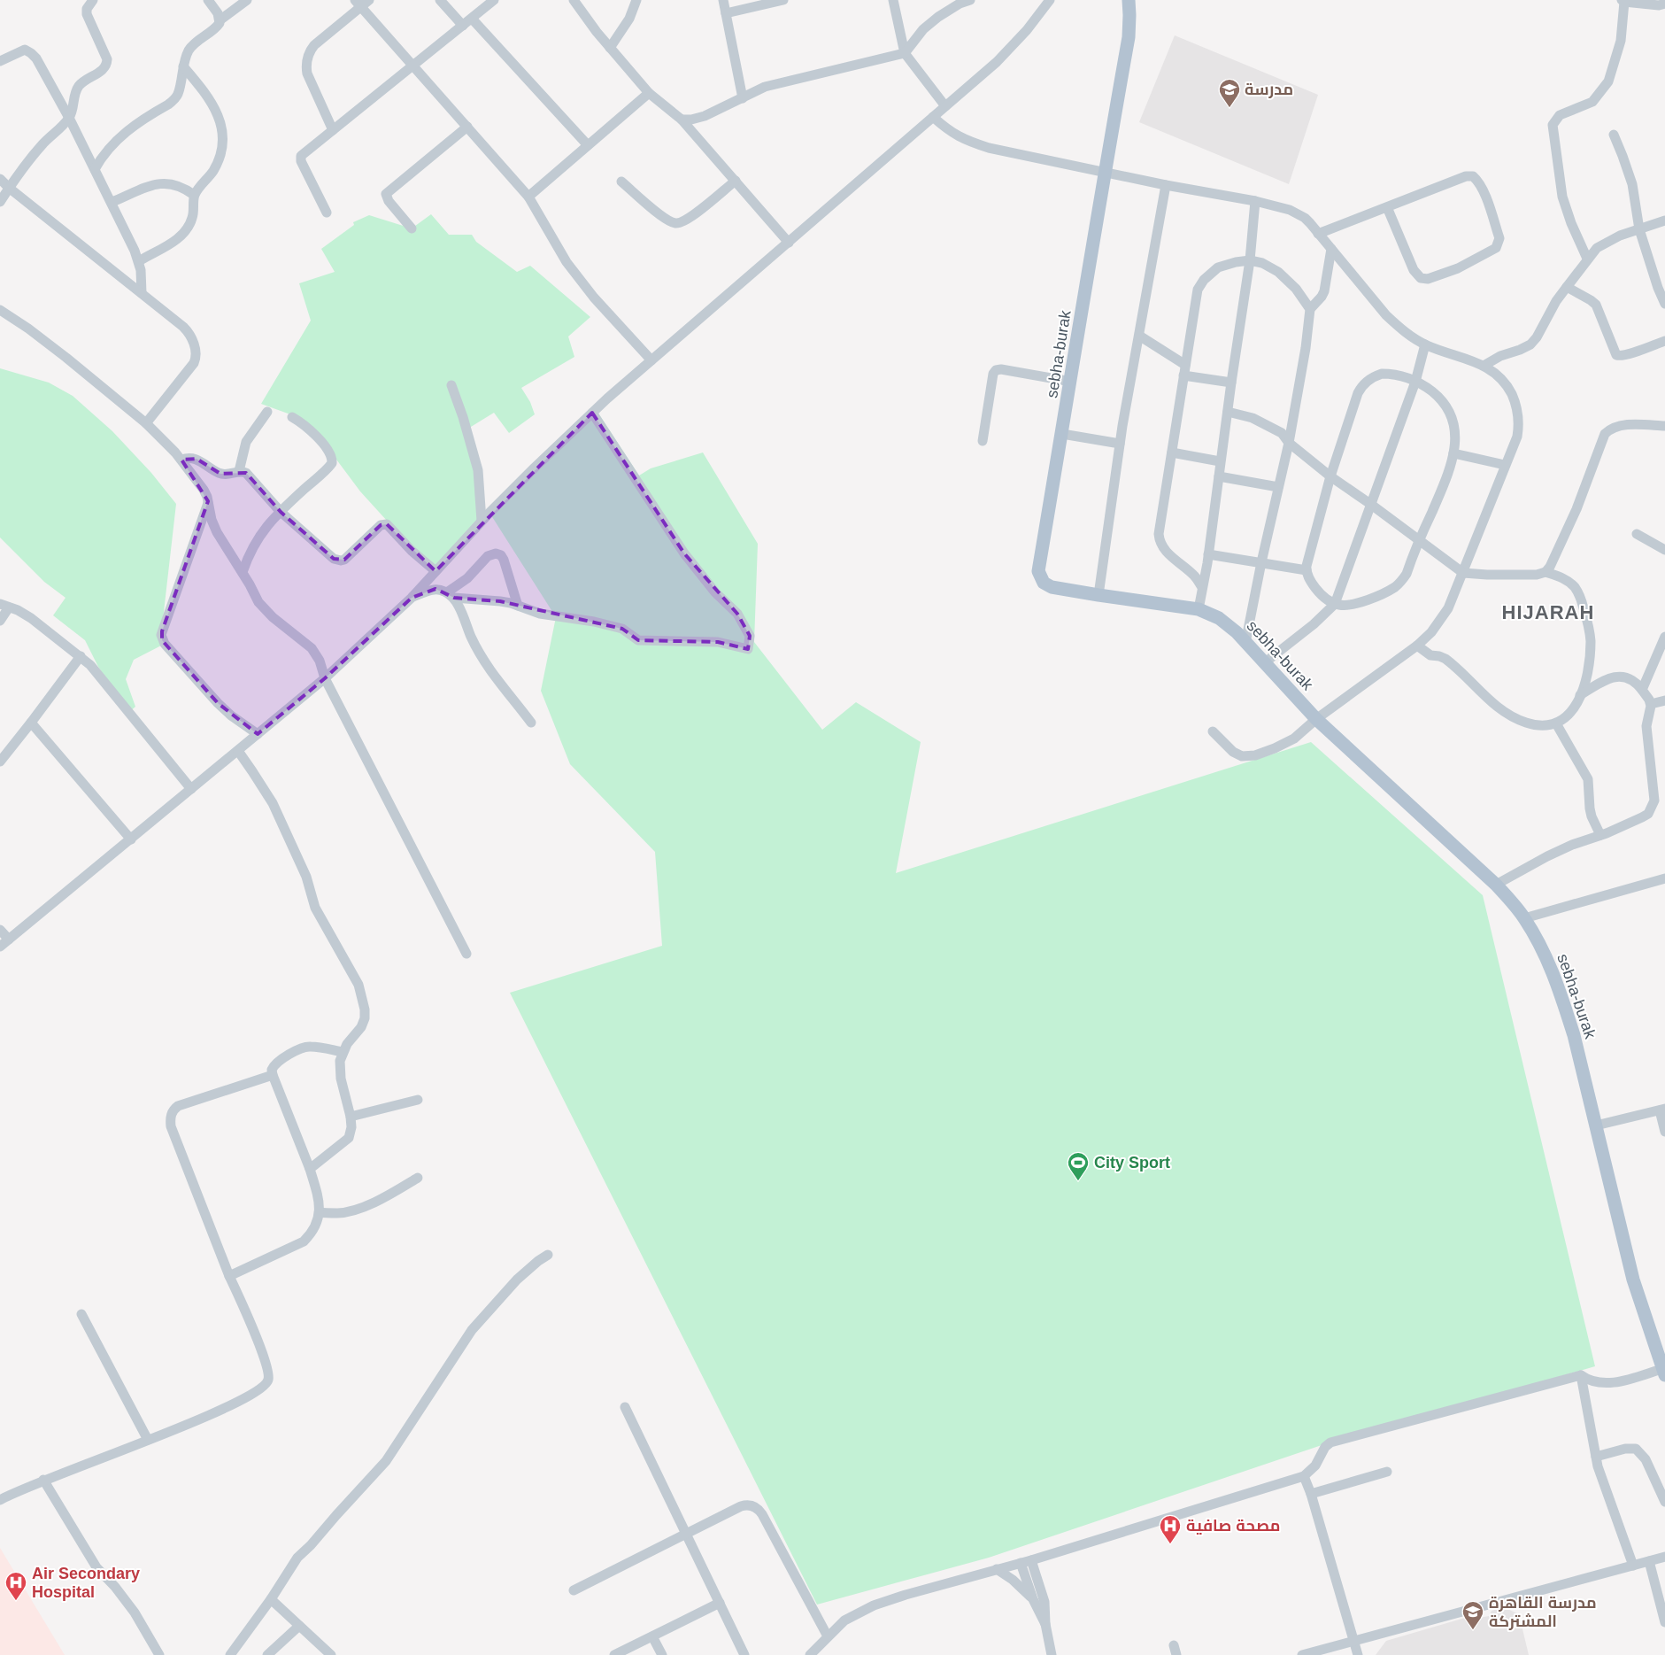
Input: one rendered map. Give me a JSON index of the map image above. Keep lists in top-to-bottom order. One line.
{"streets":{"main road":["sebha-burak"]},"districts":["HIJARAH"],"places":{"school or university":["مدرسة","مدرسة القاهرة المشتركة"],"sports":["City Sport"],"hospital":["مصحة صافية","Air Secondary Hospital"]}}
